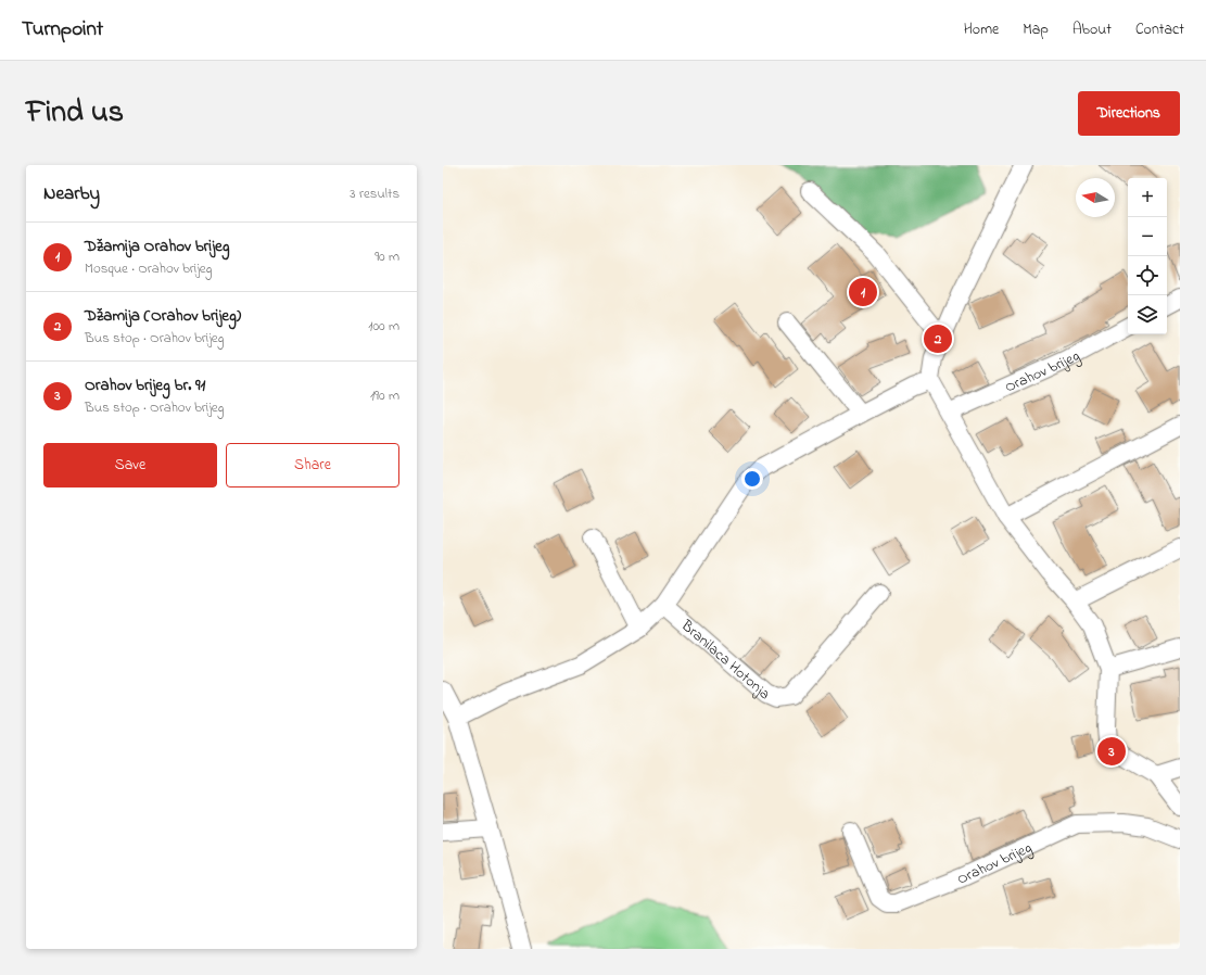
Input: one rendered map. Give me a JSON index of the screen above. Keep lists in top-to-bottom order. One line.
{"streets":{"street":["Orahov brijeg","Branilaca Hotonja"]},"north":"left","page":{"header":"Turnpoint","nav":["Home","Map","About","Contact"],"title":"Find us","buttons":["Directions",["Save","Share"]],"heading":["Nearby","3 results"],"map_buttons":["+","−"],"list":[{"mark":"1","name":"Džamija Orahov brijeg","note":"Mosque · Orahov brijeg","value":"90 m"},{"mark":"2","name":"Džamija (Orahov brijeg)","note":"Bus stop · Orahov brijeg","value":"100 m"},{"mark":"3","name":"Orahov brijeg br. 91","note":"Bus stop · Orahov brijeg","value":"190 m"}],"pins":["1","2","3"]}}
